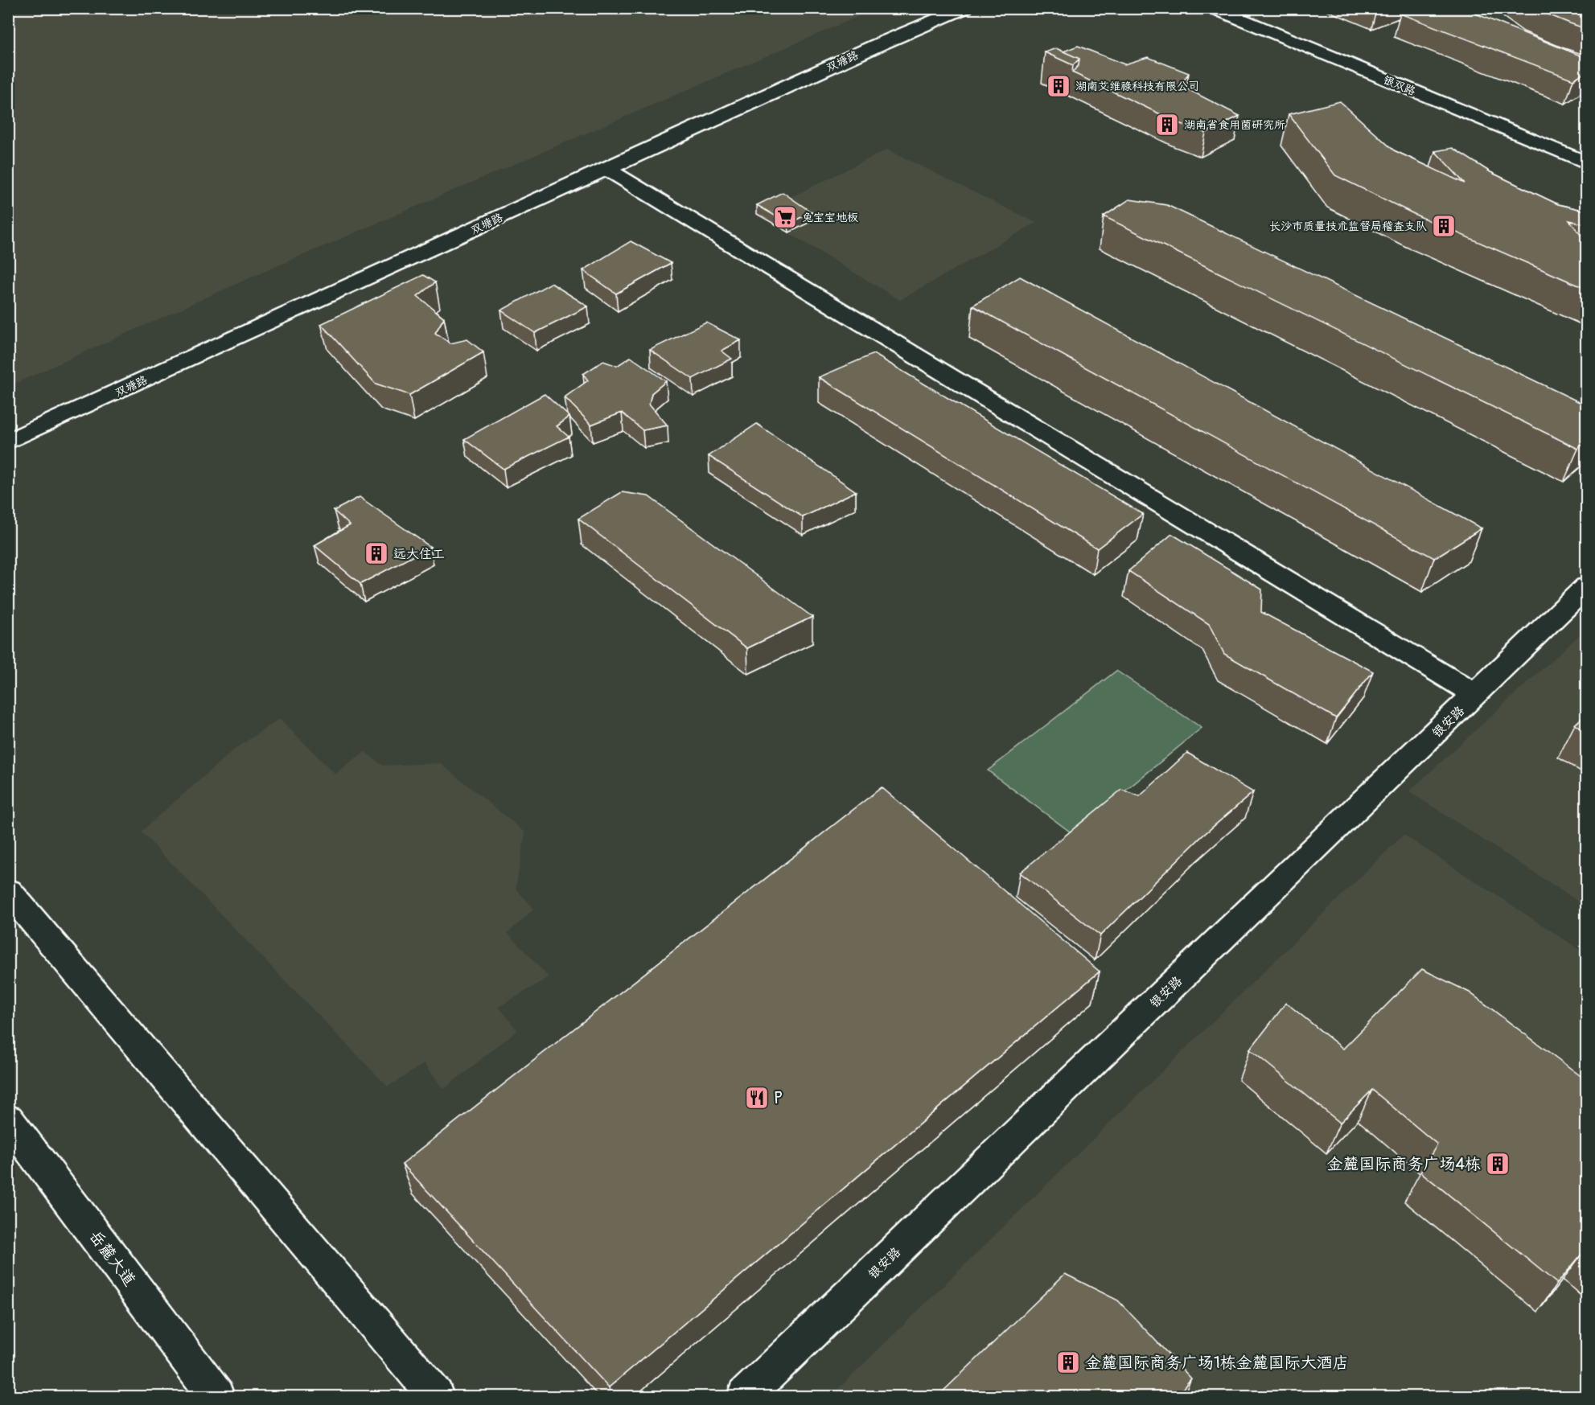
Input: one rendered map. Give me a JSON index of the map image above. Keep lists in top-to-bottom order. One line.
{"streets":{"main road":["双塘路","银双路","银安路","岳麓大道"]},"places":{"building":["湖南艾维禄科技有限公司","湖南省食用菌研究所","长沙市质量技术监督局稽查支队","远大住工","金麓国际商务广场4栋","金麓国际商务广场1栋金麓国际大酒店"],"supermarket":["兔宝宝地板"],"restaurant":["P"]}}
